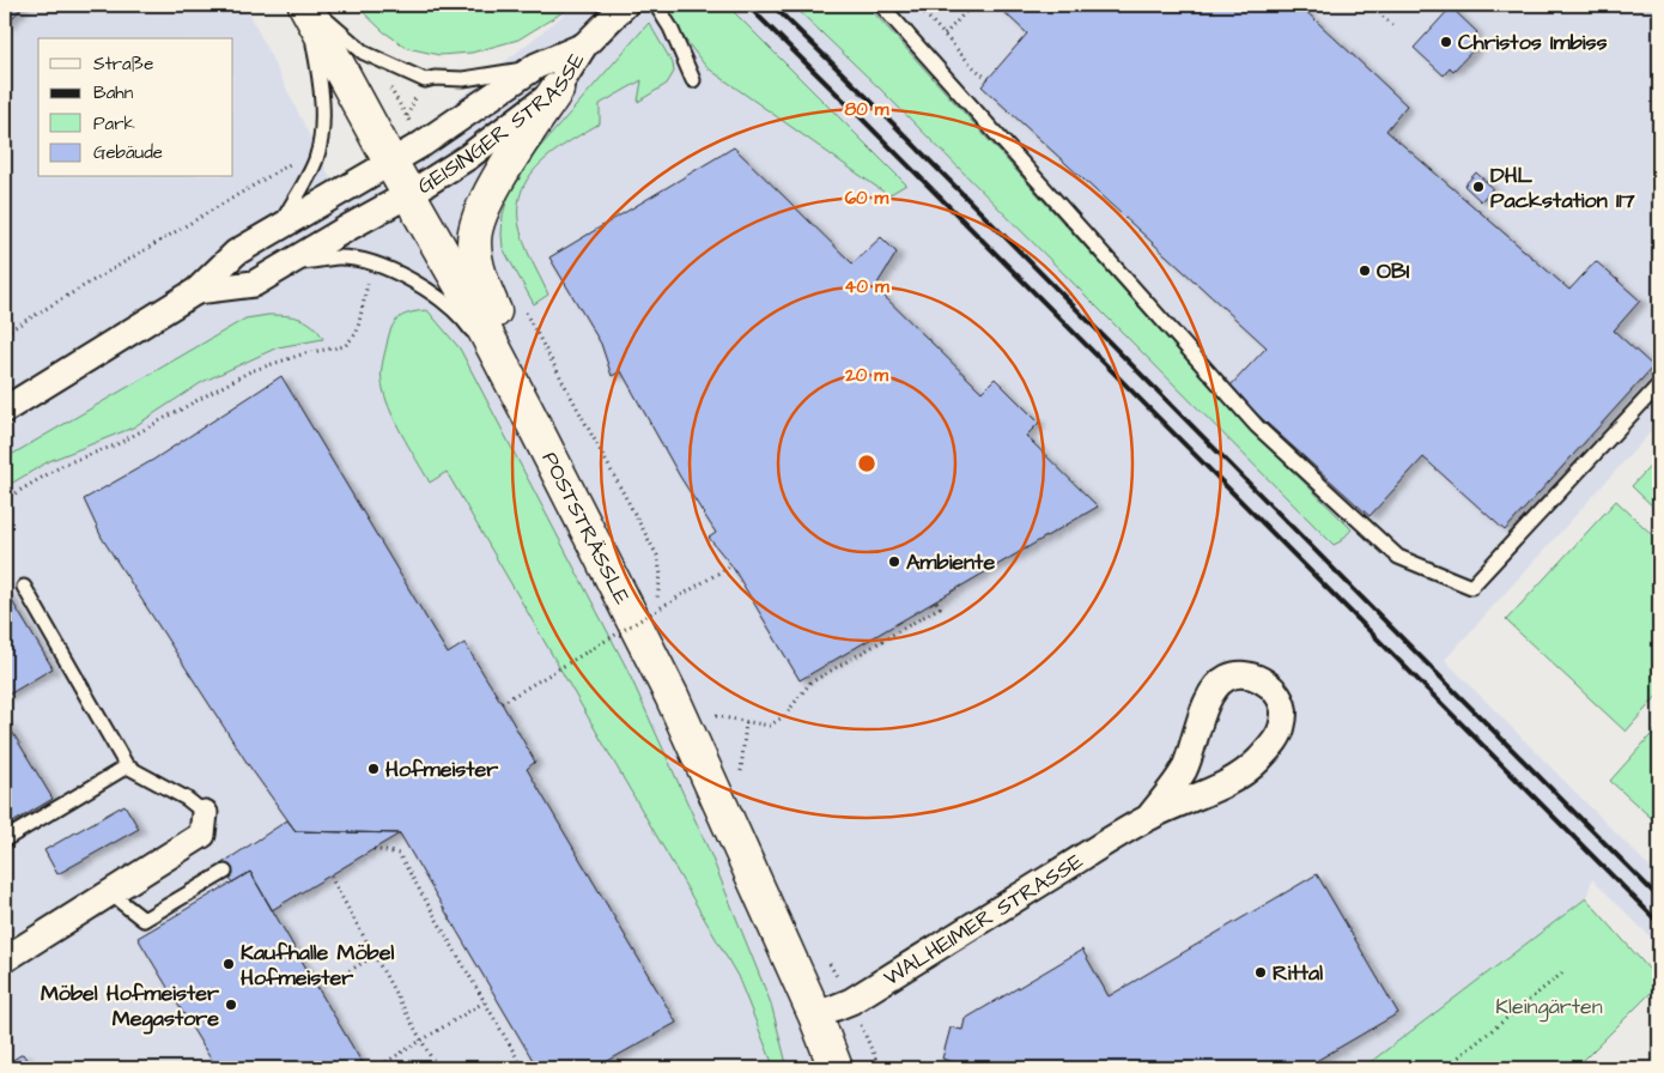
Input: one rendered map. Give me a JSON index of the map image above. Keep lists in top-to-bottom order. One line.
{"streets":{"main road":["POSTSTRÄSSLE"],"street":["GEISINGER STRASSE","WALHEIMER STRASSE"]},"crossings":[["GEISINGER STRASSE","POSTSTRÄSSLE"],["POSTSTRÄSSLE","WALHEIMER STRASSE"]],"parks":["Kleingärten"],"places":["Christos Imbiss","DHL Packstation 117","OBI","Ambiente","Hofmeister","Kaufhalle Möbel Hofmeister","Rittal","Möbel Hofmeister Megastore"],"legend":["Straße","Bahn","Park","Gebäude"],"rings":["80 m","60 m","40 m","20 m"]}
